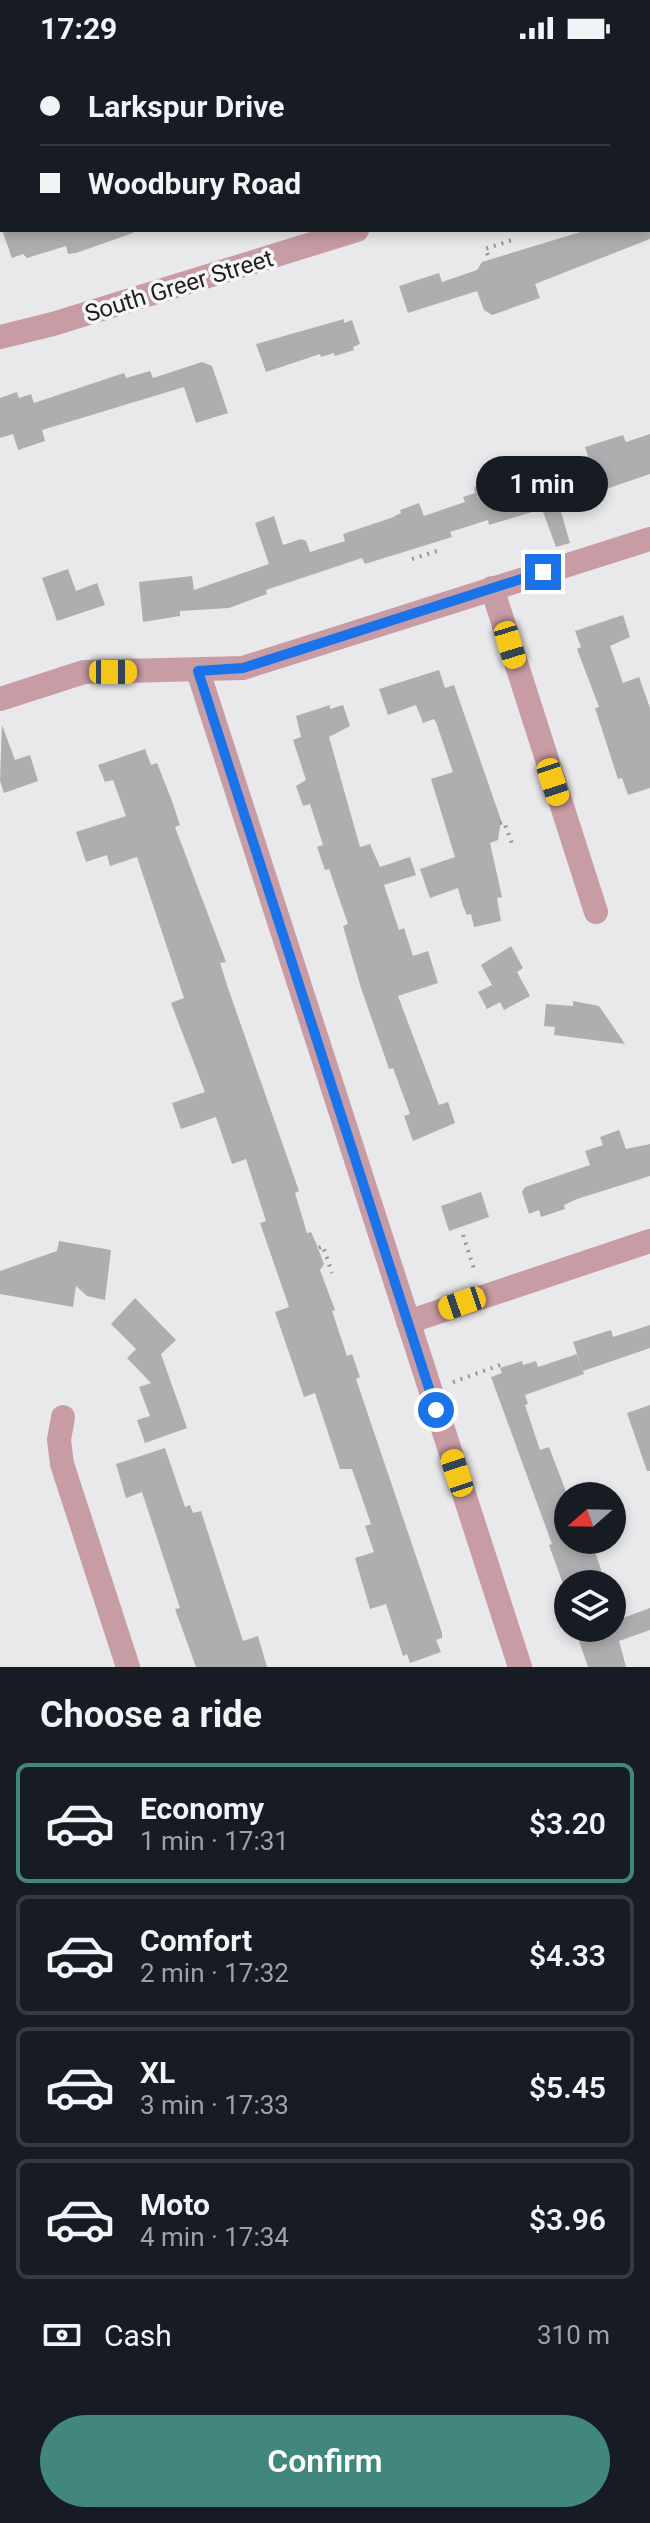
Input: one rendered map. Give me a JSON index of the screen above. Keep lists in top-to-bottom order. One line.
{"streets":{"street":["South Greer Street"]},"north":"left","page":{"status":"17:29","banner":["Larkspur Drive","Woodbury Road"],"bubble":"1 min","heading":"Choose a ride","list":[{"name":"Economy","note":"1 min · 17:31","value":"$3.20"},{"name":"Comfort","note":"2 min · 17:32","value":"$4.33"},{"name":"XL","note":"3 min · 17:33","value":"$5.45"},{"name":"Moto","note":"4 min · 17:34","value":"$3.96"}],"pay":["Cash","310 m"],"buttons":"Confirm"}}
